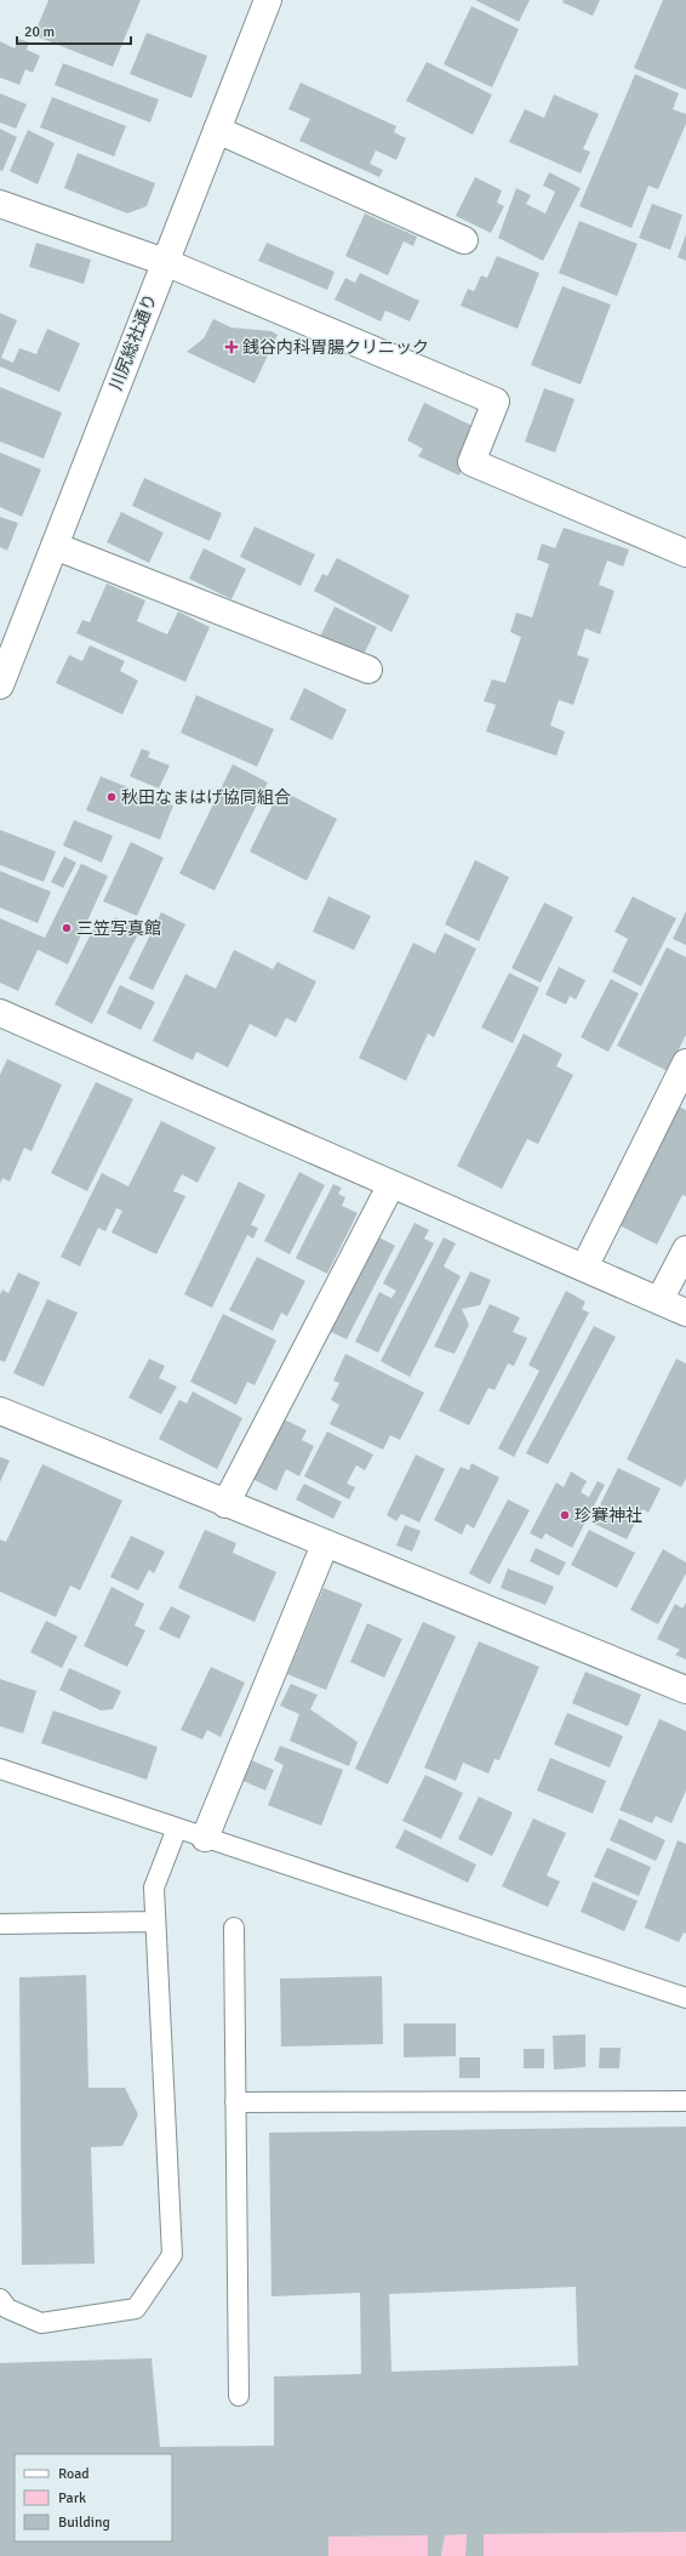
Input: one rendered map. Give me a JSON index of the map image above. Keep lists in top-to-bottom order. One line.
{"streets":{"street":["川尻総社通り"]},"places":{"health":["銭谷内科胃腸クリニック"],"other":["秋田なまはげ協同組合","三笠写真館","珍賽神社"]},"legend":["Road","Park","Building"],"scale_bar":"20 m"}
